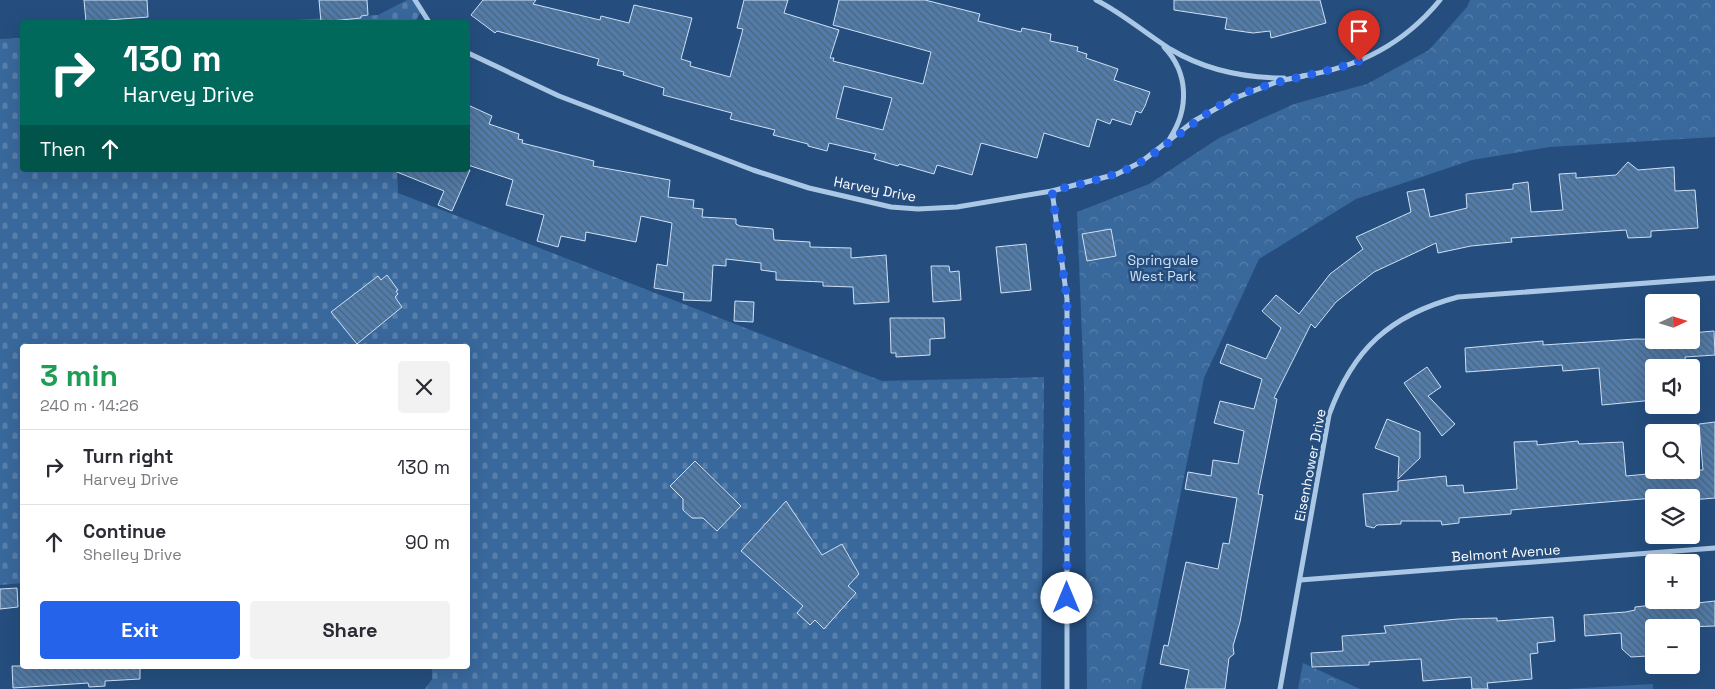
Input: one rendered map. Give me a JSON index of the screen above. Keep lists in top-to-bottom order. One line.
{"streets":{"street":["Harvey Drive","Eisenhower Drive","Belmont Avenue"]},"crossings":[["Eisenhower Drive","Belmont Avenue"]],"parks":["Springvale West Park"],"north":"right","page":{"turn":["130 m","Harvey Drive"],"then":"Then","map_buttons":["+","−"],"heading":["3 min","240 m · 14:26"],"list":[{"name":"Turn right","note":"Harvey Drive","value":"130 m"},{"name":"Continue","note":"Shelley Drive","value":"90 m"}],"buttons":["Exit","Share"]}}
